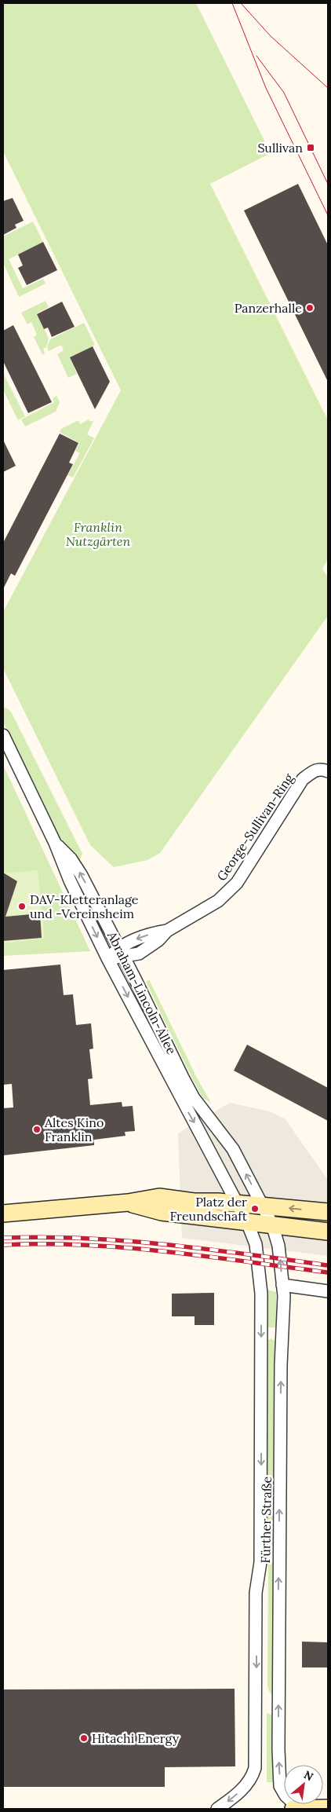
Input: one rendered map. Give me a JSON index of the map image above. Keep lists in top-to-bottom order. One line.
{"streets":{"street":["George-Sullivan-Ring","Abraham-Lincoln-Allee","Fürther Straße"]},"crossings":[["George-Sullivan-Ring","Abraham-Lincoln-Allee"],["Abraham-Lincoln-Allee","Fürther Straße"]],"parks":["Franklin Nutzgärten"],"places":{"transit":["Sullivan"],"other":["Panzerhalle","DAV-Kletteranlage und -Vereinsheim","Altes Kino Franklin","Platz der Freundschaft","Hitachi Energy"]},"north":"top right"}
